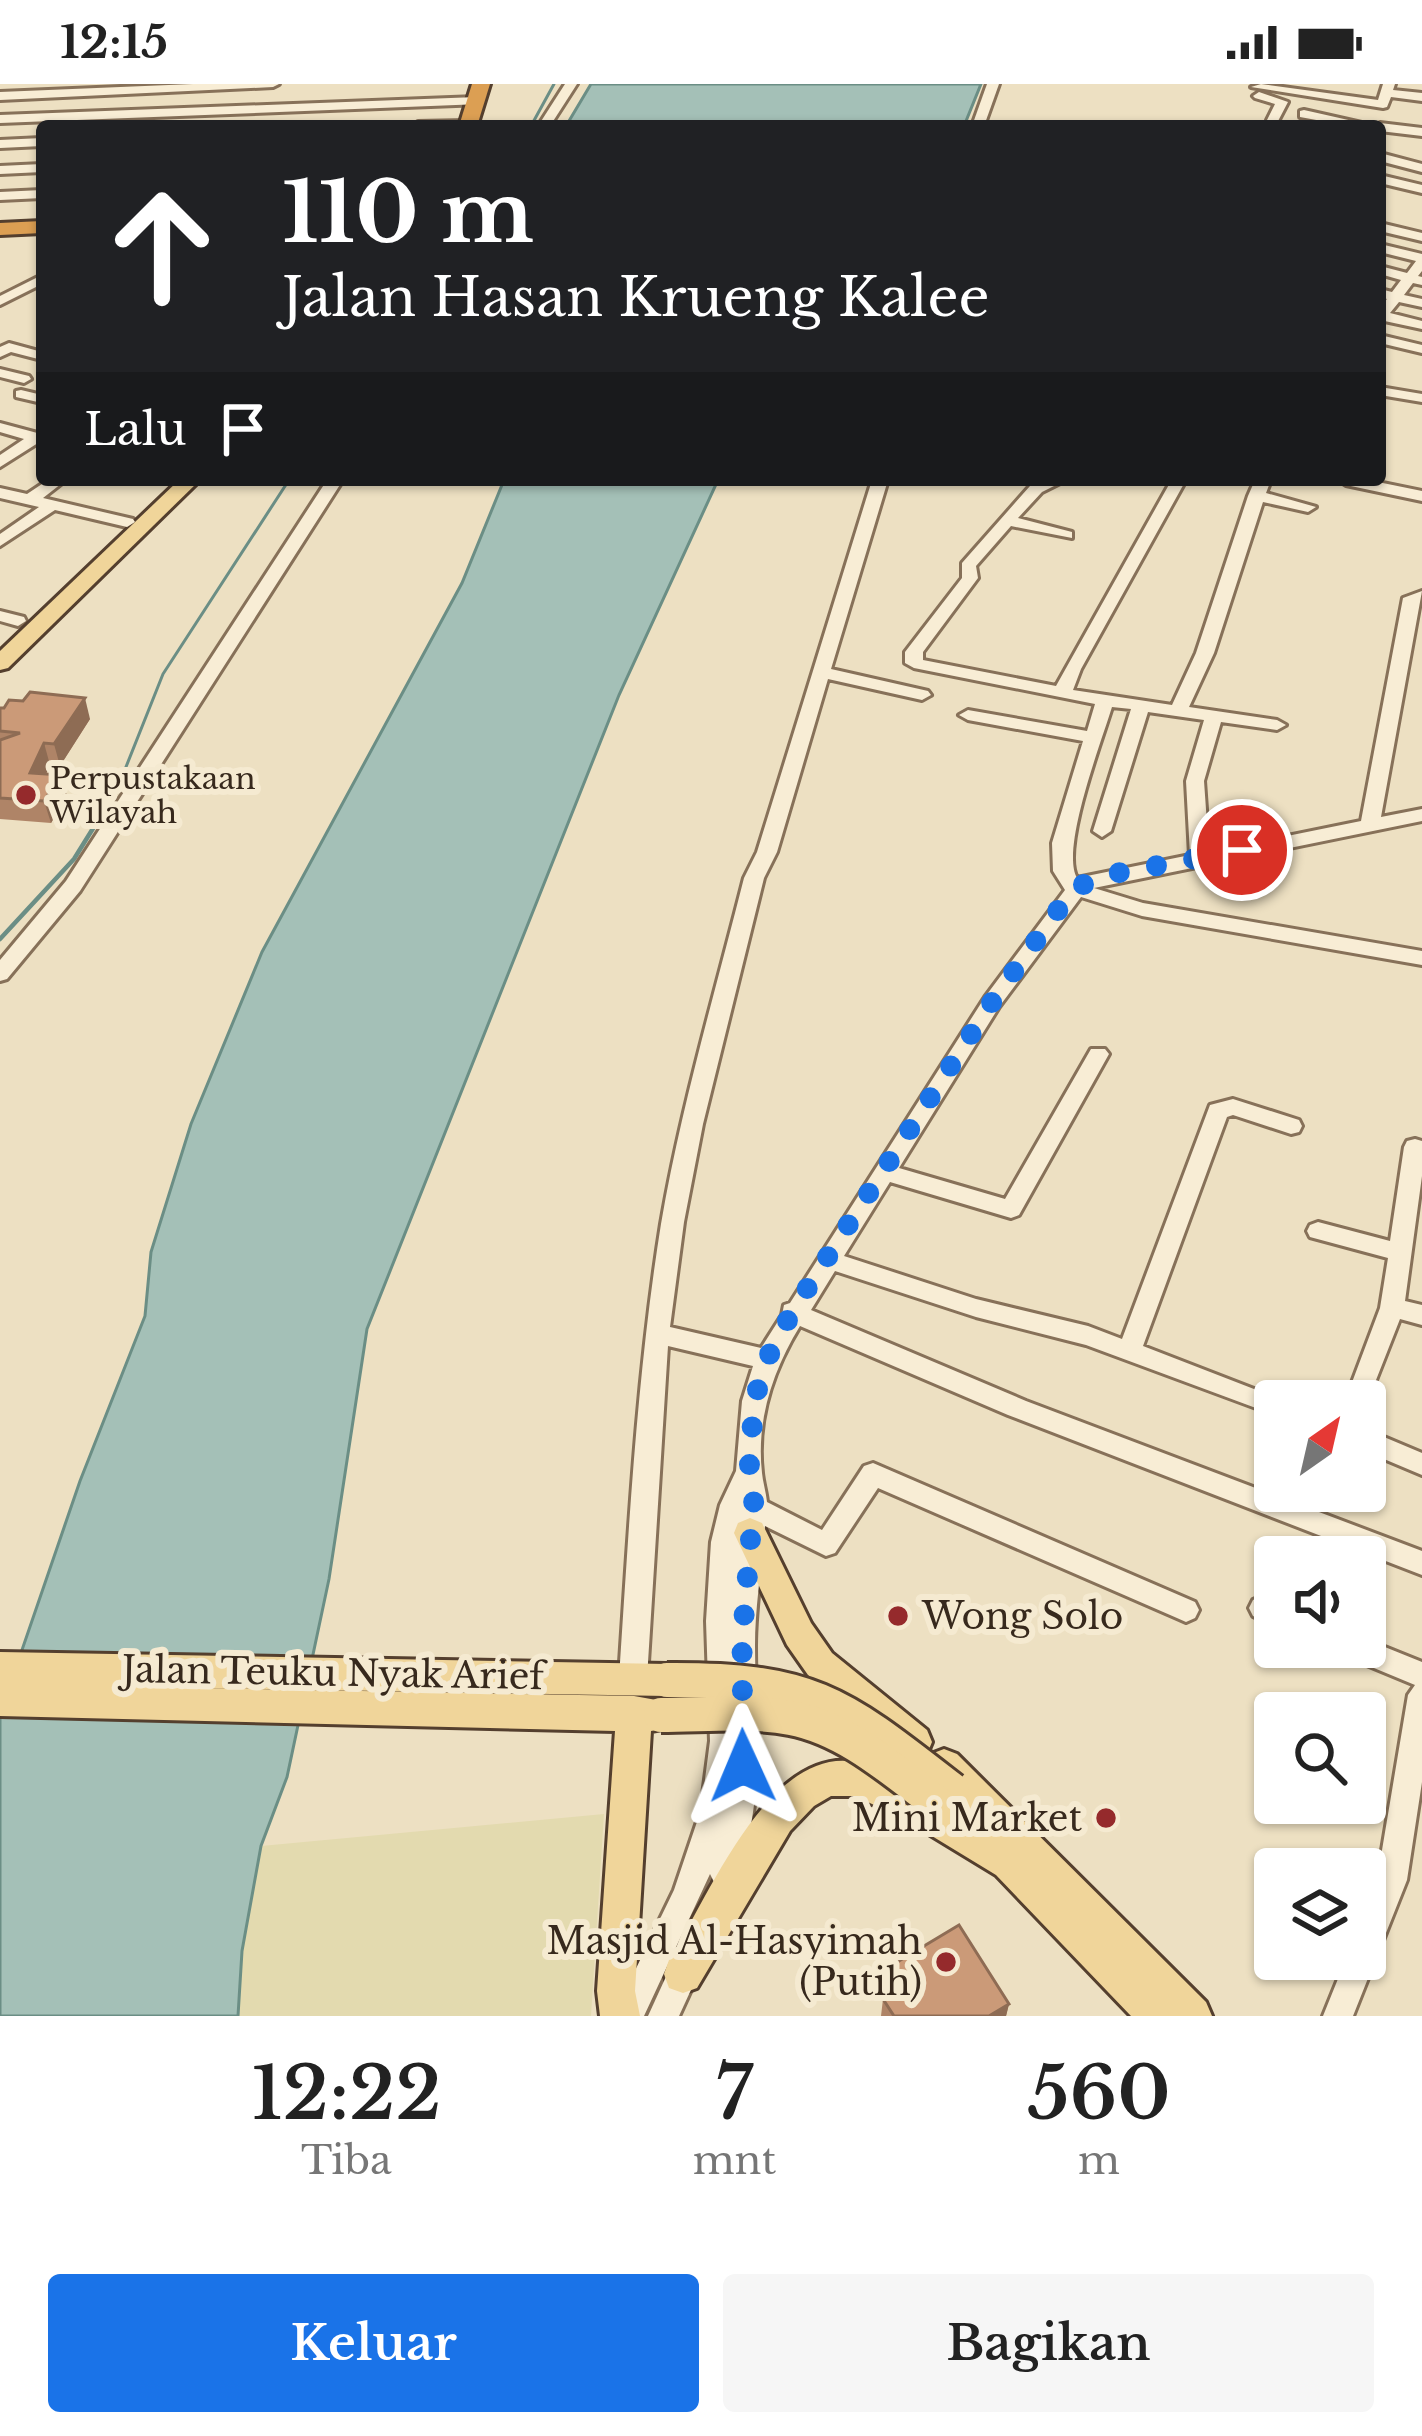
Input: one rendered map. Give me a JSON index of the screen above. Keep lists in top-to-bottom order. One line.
{"streets":{"main road":["Jalan Teuku Nyak Arief"]},"places":["Perpustakaan Wilayah","Wong Solo","Mini Market","Masjid Al-Hasyimah (Putih)"],"north":"top right","page":{"status":"12:15","turn":["110 m","Jalan Hasan Krueng Kalee"],"then":"Lalu","eta":["12:22","Tiba","7","mnt","560","m"],"buttons":["Keluar","Bagikan"]}}
